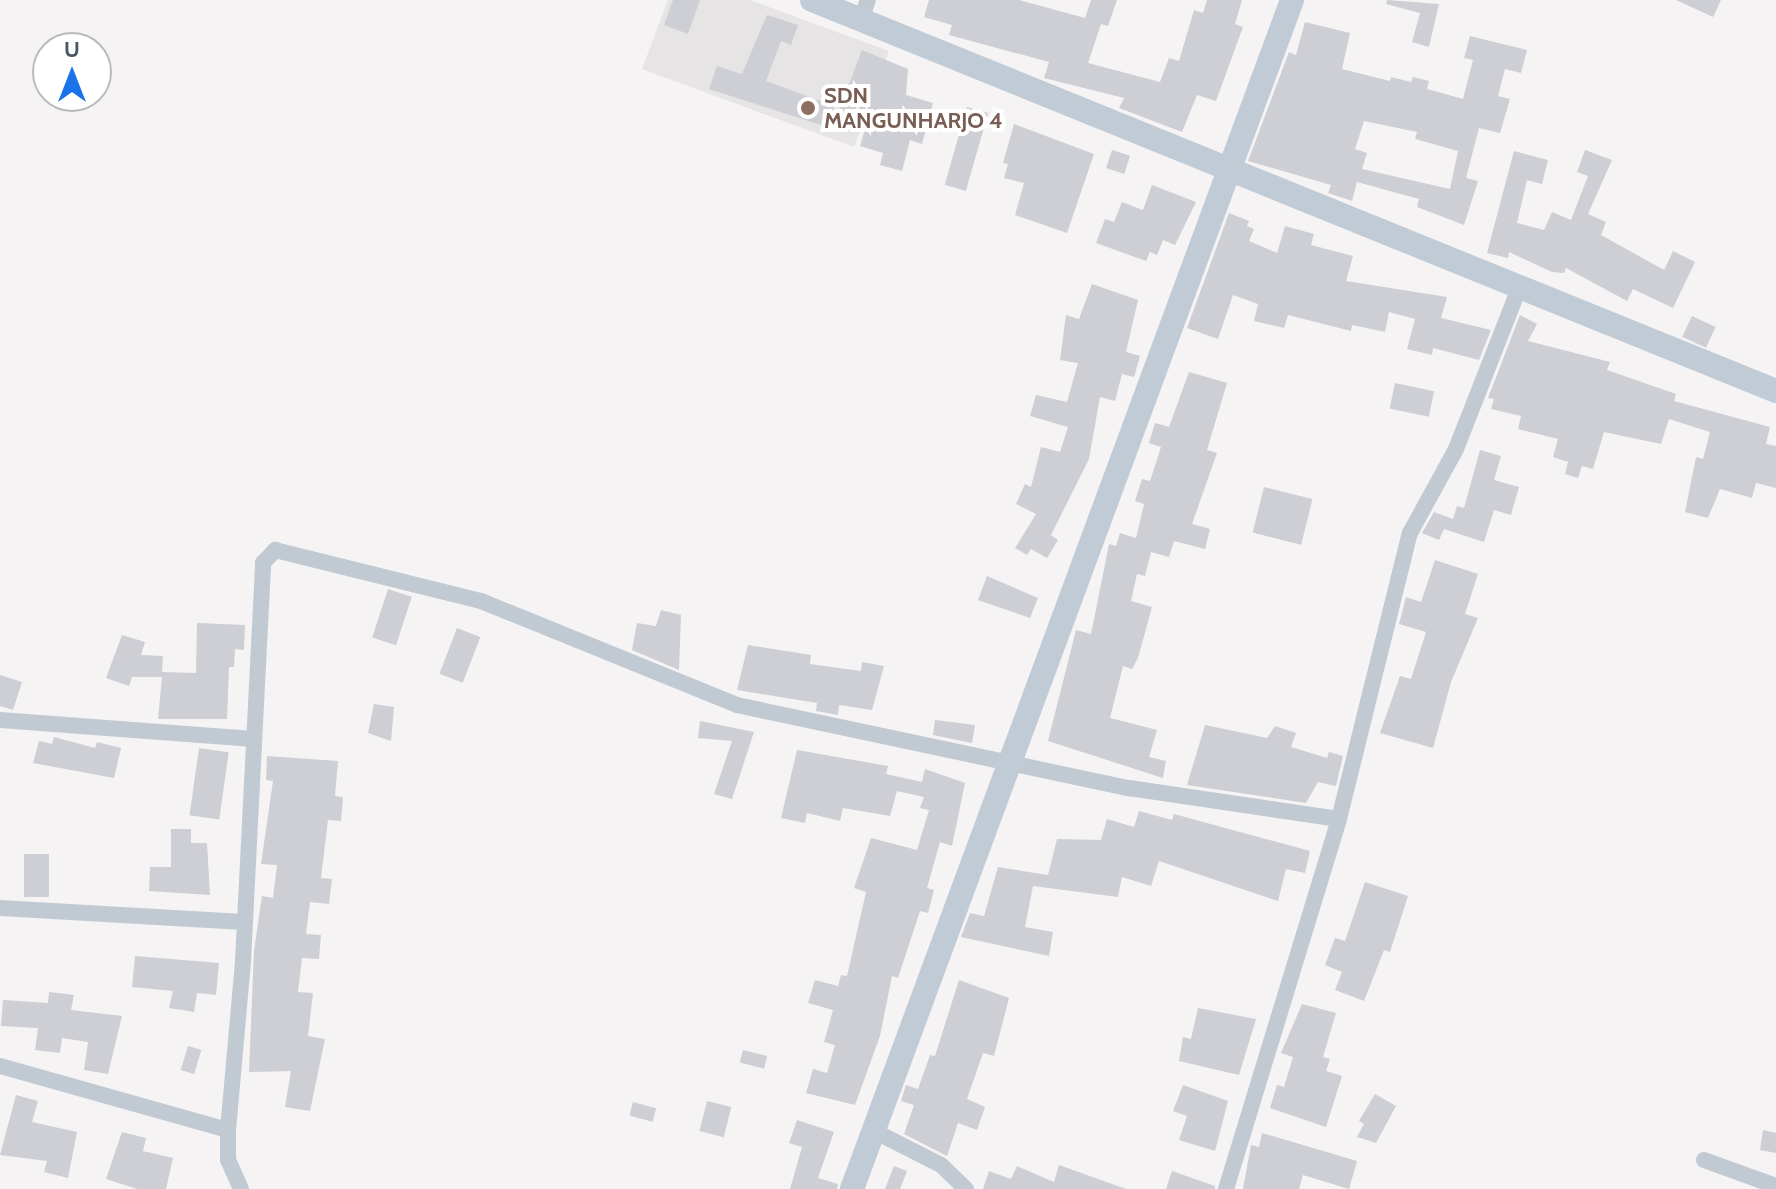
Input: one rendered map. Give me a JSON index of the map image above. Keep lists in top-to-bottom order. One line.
{"places":["SDN MANGUNHARJO 4"],"north":"top"}
